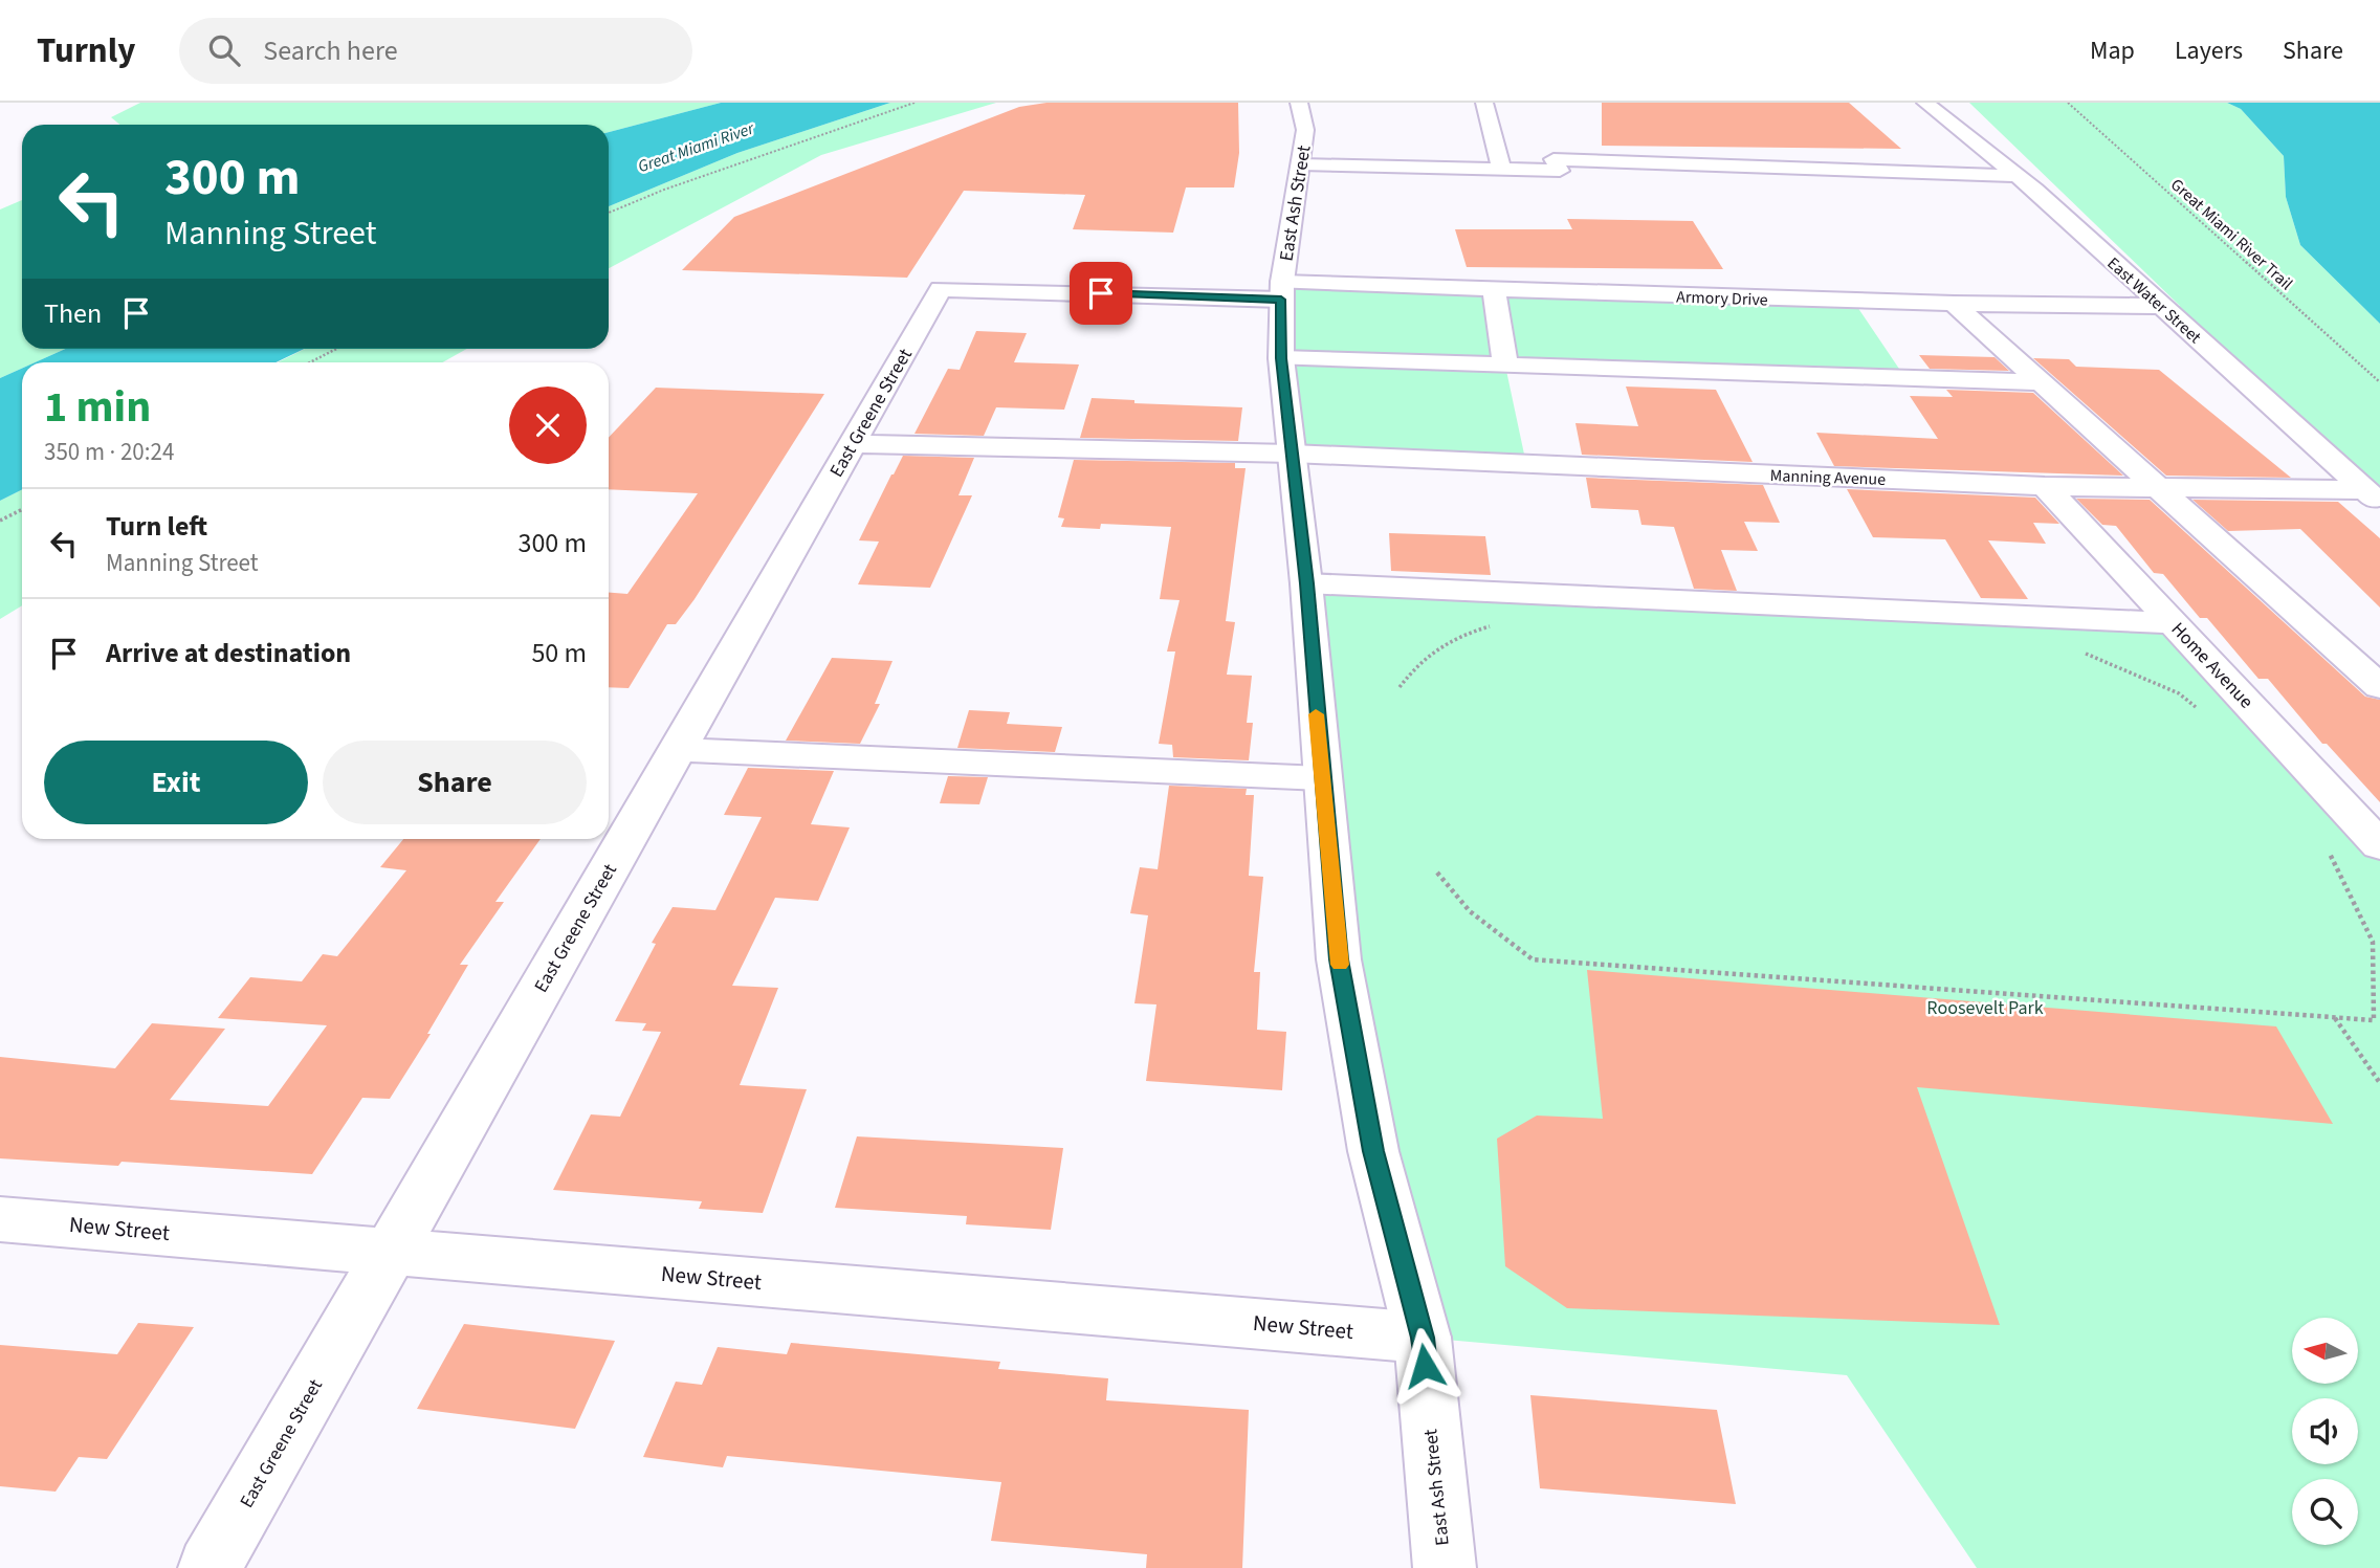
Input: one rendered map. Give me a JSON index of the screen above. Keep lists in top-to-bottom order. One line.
{"streets":{"street":["East Ash Street","Armory Drive","East Water Street","East Greene Street","Manning Avenue","Home Avenue","New Street"],"path":["Great Miami River Trail"]},"crossings":[["East Ash Street","Armory Drive"],["East Ash Street","Manning Avenue"],["East Ash Street","New Street"],["Armory Drive","East Water Street"],["Armory Drive","East Greene Street"],["East Water Street","Manning Avenue"],["East Greene Street","Manning Avenue"],["East Greene Street","New Street"],["Manning Avenue","Home Avenue"]],"water":["Great Miami River"],"parks":["Roosevelt Park"],"north":"left","page":{"header":"Turnly","search":"Search here","nav":["Map","Layers","Share"],"turn":["300 m","Manning Street"],"then":"Then","heading":["1 min","350 m · 20:24"],"list":[{"name":"Turn left","note":"Manning Street","value":"300 m"},{"name":"Arrive at destination","value":"50 m"}],"buttons":["Exit","Share"]}}
